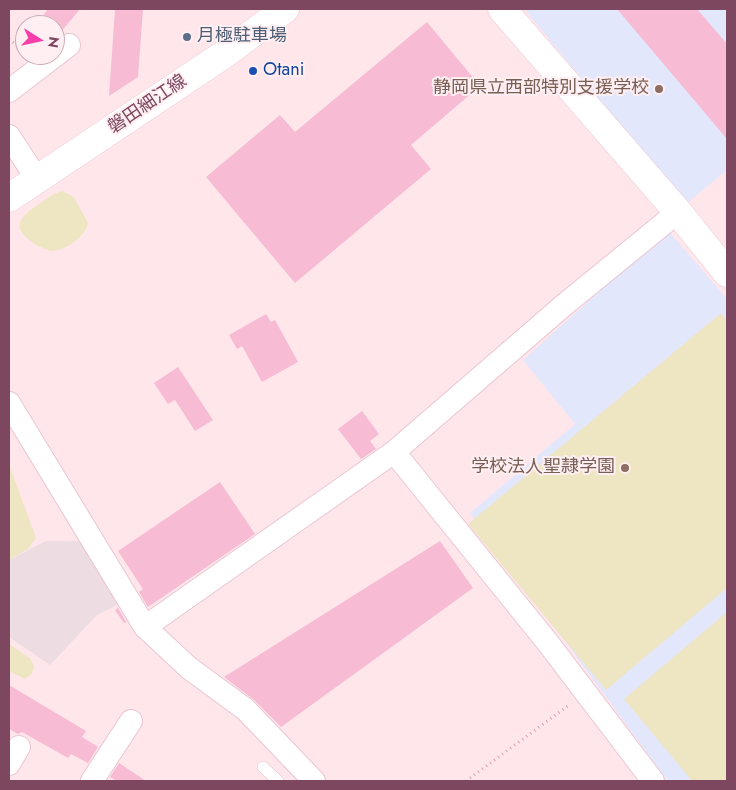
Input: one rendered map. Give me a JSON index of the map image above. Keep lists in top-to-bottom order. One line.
{"streets":{"street":["磐田細江線"]},"places":["月極駐車場","Otani","静岡県立西部特別支援学校","学校法人聖隷学園"],"north":"right"}
